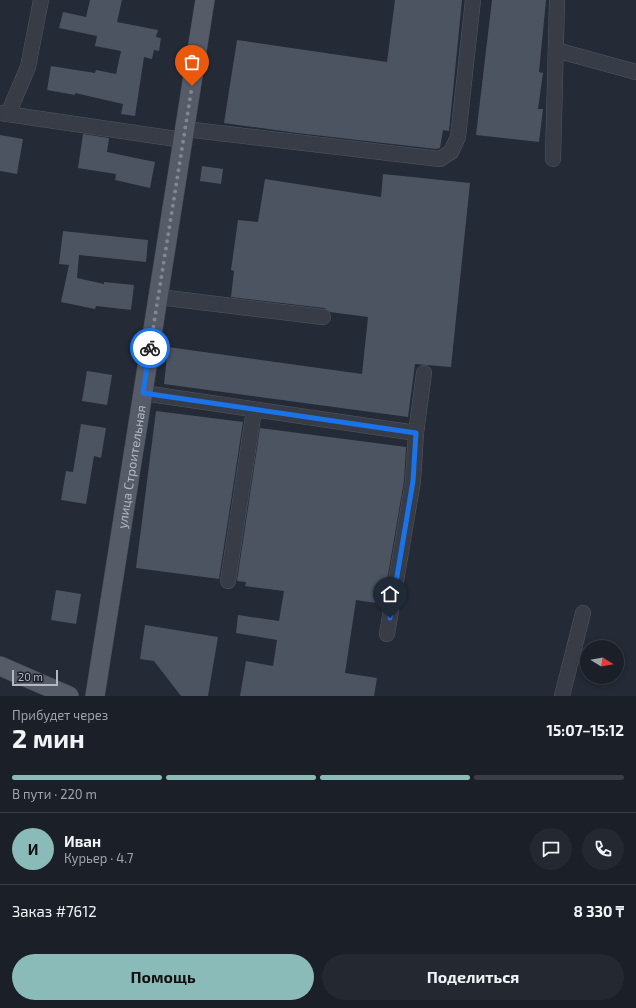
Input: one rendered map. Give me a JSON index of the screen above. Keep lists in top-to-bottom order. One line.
{"streets":{"main road":["улица Строительная"]},"scale_bar":"20 m","north":"right","page":{"scale":"20 m","heading":["2 мин","Прибудет через","15:07–15:12"],"panel":["Иван","Курьер · 4.7","Заказ #7612","8 330 ₸"],"bar":"В пути · 220 m","round":"И","buttons":["Помощь","Поделиться"]}}
